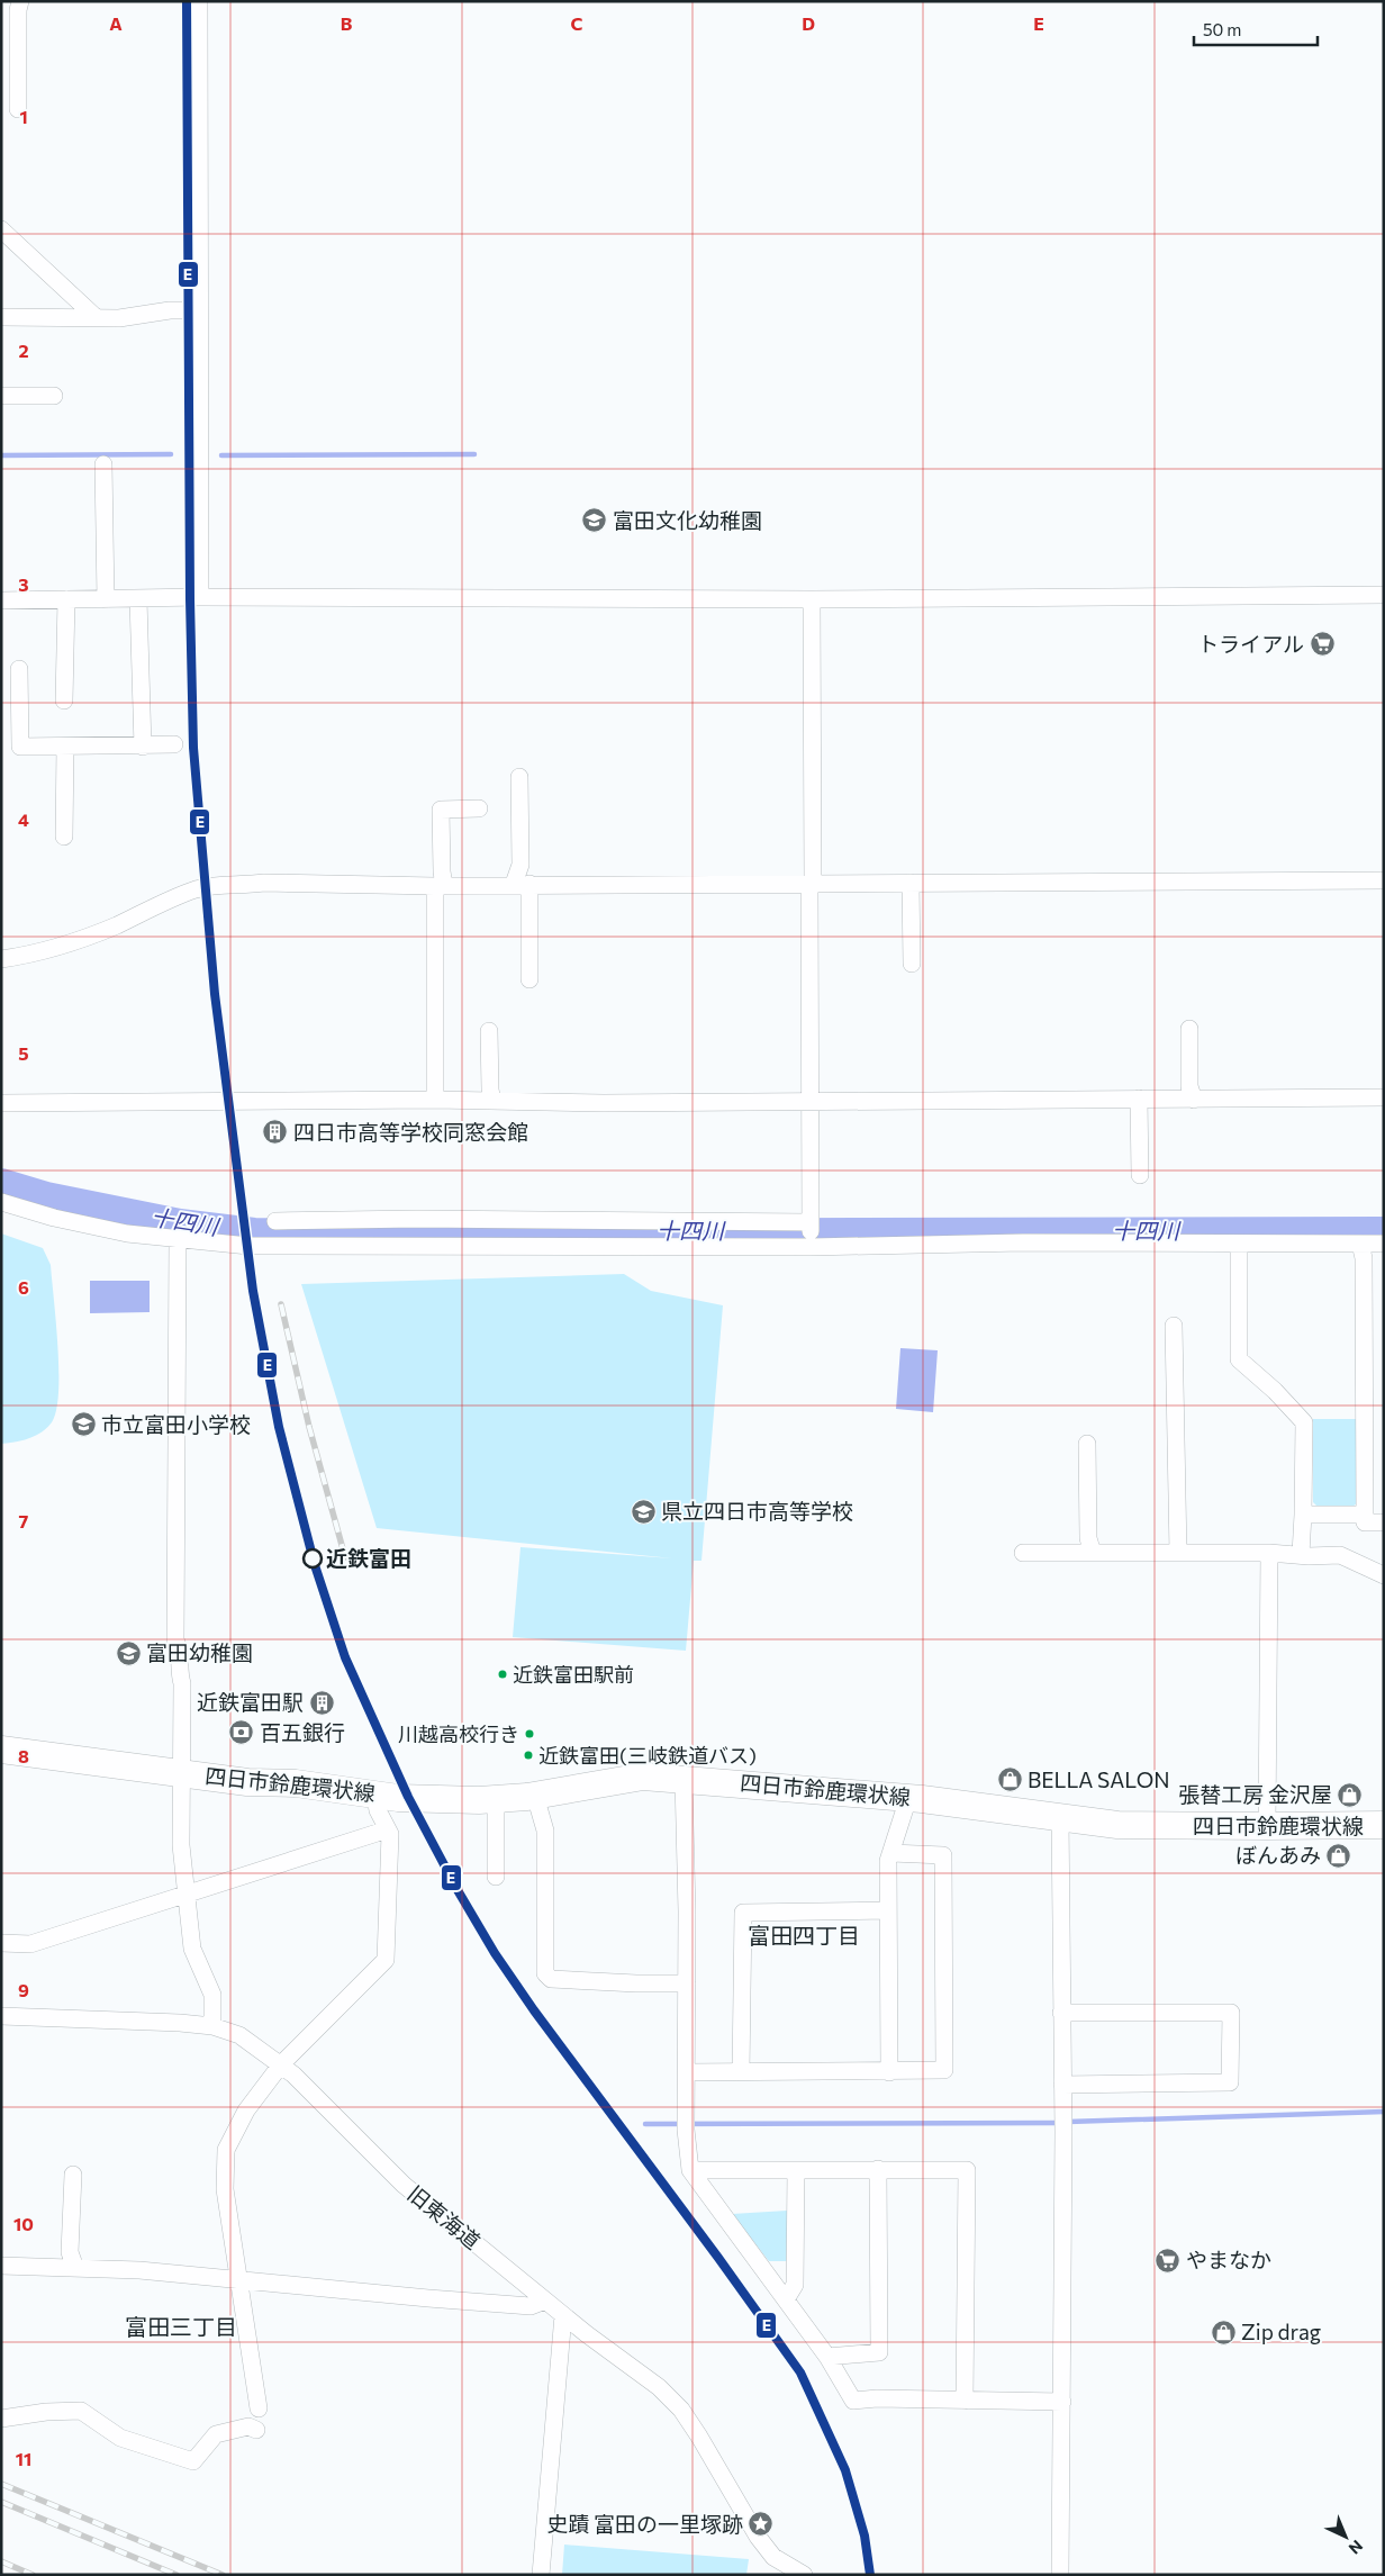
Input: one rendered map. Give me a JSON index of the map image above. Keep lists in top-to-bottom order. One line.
{"streets":{"main road":["四日市鈴鹿環状線"],"street":["旧東海道"]},"districts":["富田四丁目","富田三丁目"],"water":["十四川"],"places":{"school or university":["富田文化幼稚園","市立富田小学校","県立四日市高等学校","富田幼稚園"],"supermarket":["トライアル","やまなか"],"building":["四日市高等学校同窓会館","近鉄富田駅"],"other":["近鉄富田","近鉄富田駅前","川越高校行き","近鉄富田(三岐鉄道バス)"],"bank":["百五銀行"],"shop":["BELLA SALON","張替工房 金沢屋","ぼんあみ","Zip drag"],"place":["史蹟 富田の一里塚跡"]},"lines":["transit line E"],"scale_bar":"50 m","north":"bottom right","grid":{"columns":["A","B","C","D","E"],"rows":["1","2","3","4","5","6","7","8","9","10","11"]}}
